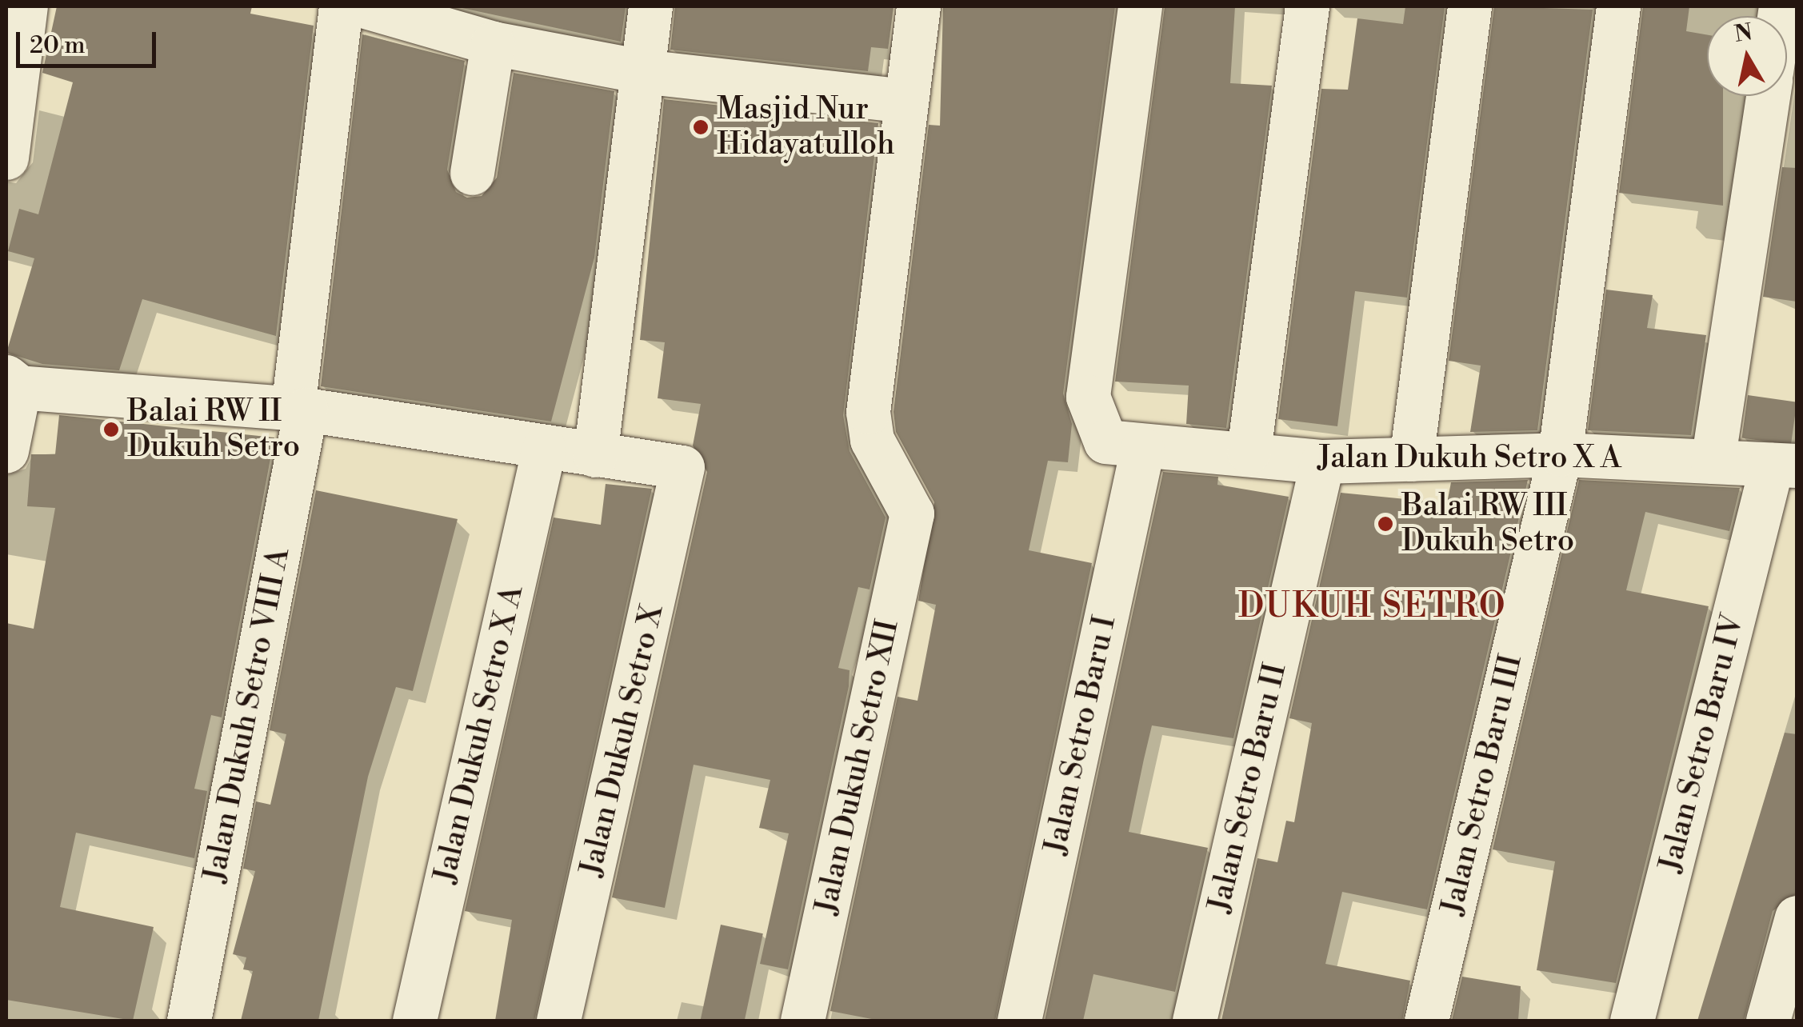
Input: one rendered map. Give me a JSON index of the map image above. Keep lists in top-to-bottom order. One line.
{"streets":{"street":["Jalan Dukuh Setro X A","Jalan Dukuh Setro VIII A","Jalan Setro Baru I","Jalan Dukuh Setro X","Jalan Setro Baru IV","Jalan Dukuh Setro XII","Jalan Setro Baru III","Jalan Setro Baru II"]},"crossings":[["Jalan Dukuh Setro X A","Jalan Setro Baru I"],["Jalan Dukuh Setro X A","Jalan Setro Baru IV"],["Jalan Dukuh Setro X A","Jalan Setro Baru III"],["Jalan Dukuh Setro X A","Jalan Setro Baru II"]],"districts":["DUKUH SETRO"],"places":["Masjid Nur Hidayatulloh","Balai RW II Dukuh Setro","Balai RW III Dukuh Setro"],"scale_bar":"20 m","north":"top"}
